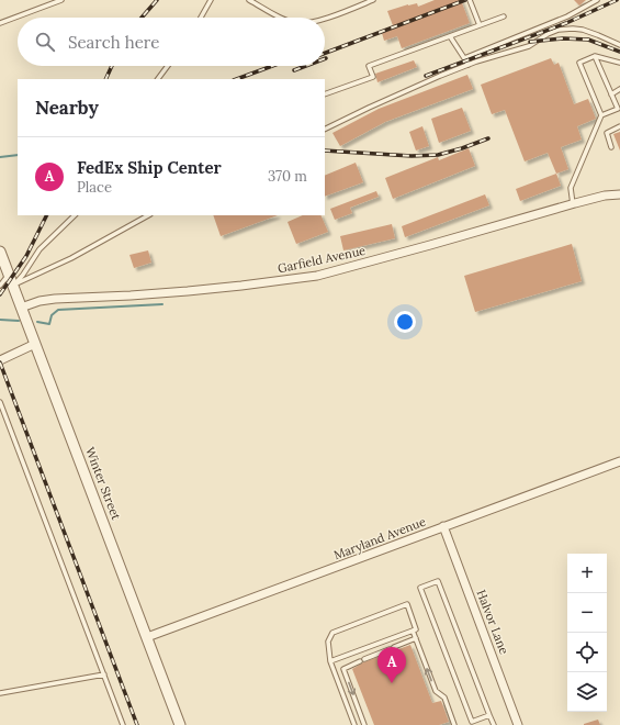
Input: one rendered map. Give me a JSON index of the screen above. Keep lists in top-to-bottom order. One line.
{"streets":{"street":["Garfield Avenue","Winter Street","Maryland Avenue","Halvor Lane"]},"crossings":[["Garfield Avenue","Winter Street"],["Winter Street","Maryland Avenue"],["Maryland Avenue","Halvor Lane"]],"page":{"search":"Search here","heading":"Nearby","list":[{"mark":"A","name":"FedEx Ship Center","note":"Place","value":"370 m"}],"map_buttons":["+","−"],"pins":"A"}}
